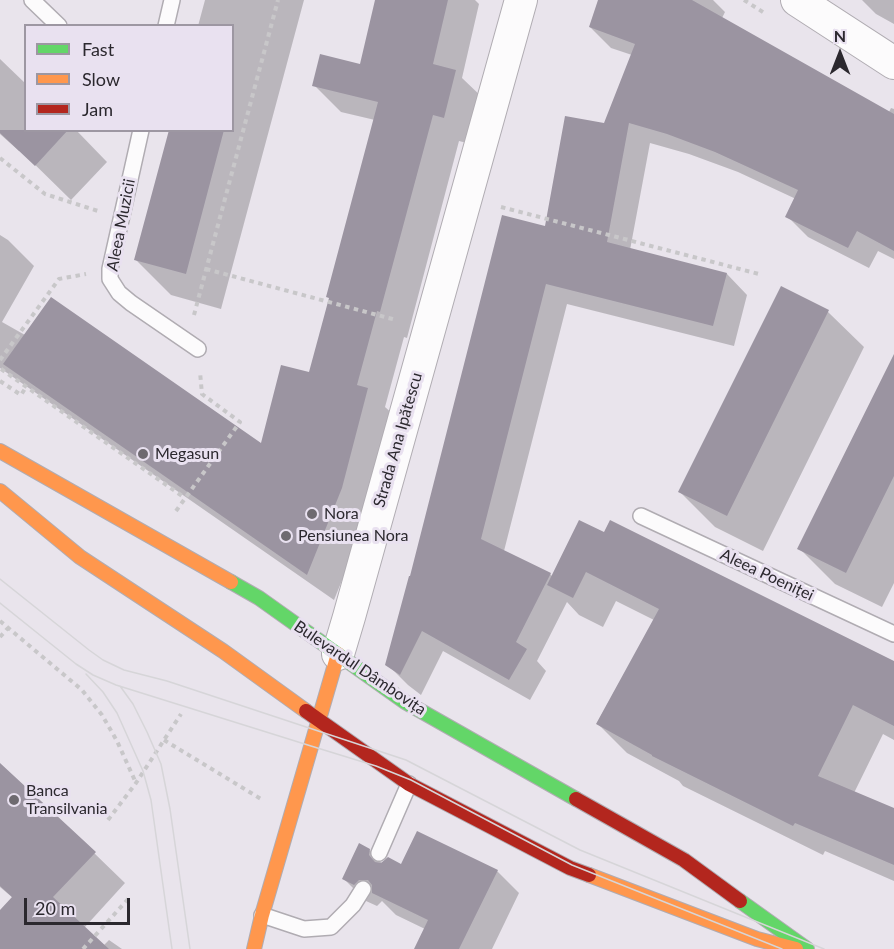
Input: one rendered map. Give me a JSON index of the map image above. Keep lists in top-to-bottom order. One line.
{"streets":{"main road":["Strada Ana Ipătescu","Bulevardul Dâmbovița"],"lane":["Aleea Muzicii","Aleea Poeniței"]},"crossings":[["Strada Ana Ipătescu","Bulevardul Dâmbovița"]],"places":["Megasun","Nora","Pensiunea Nora","Banca Transilvania"],"legend":["Fast","Slow","Jam"],"scale_bar":"20 m","north":"top"}
